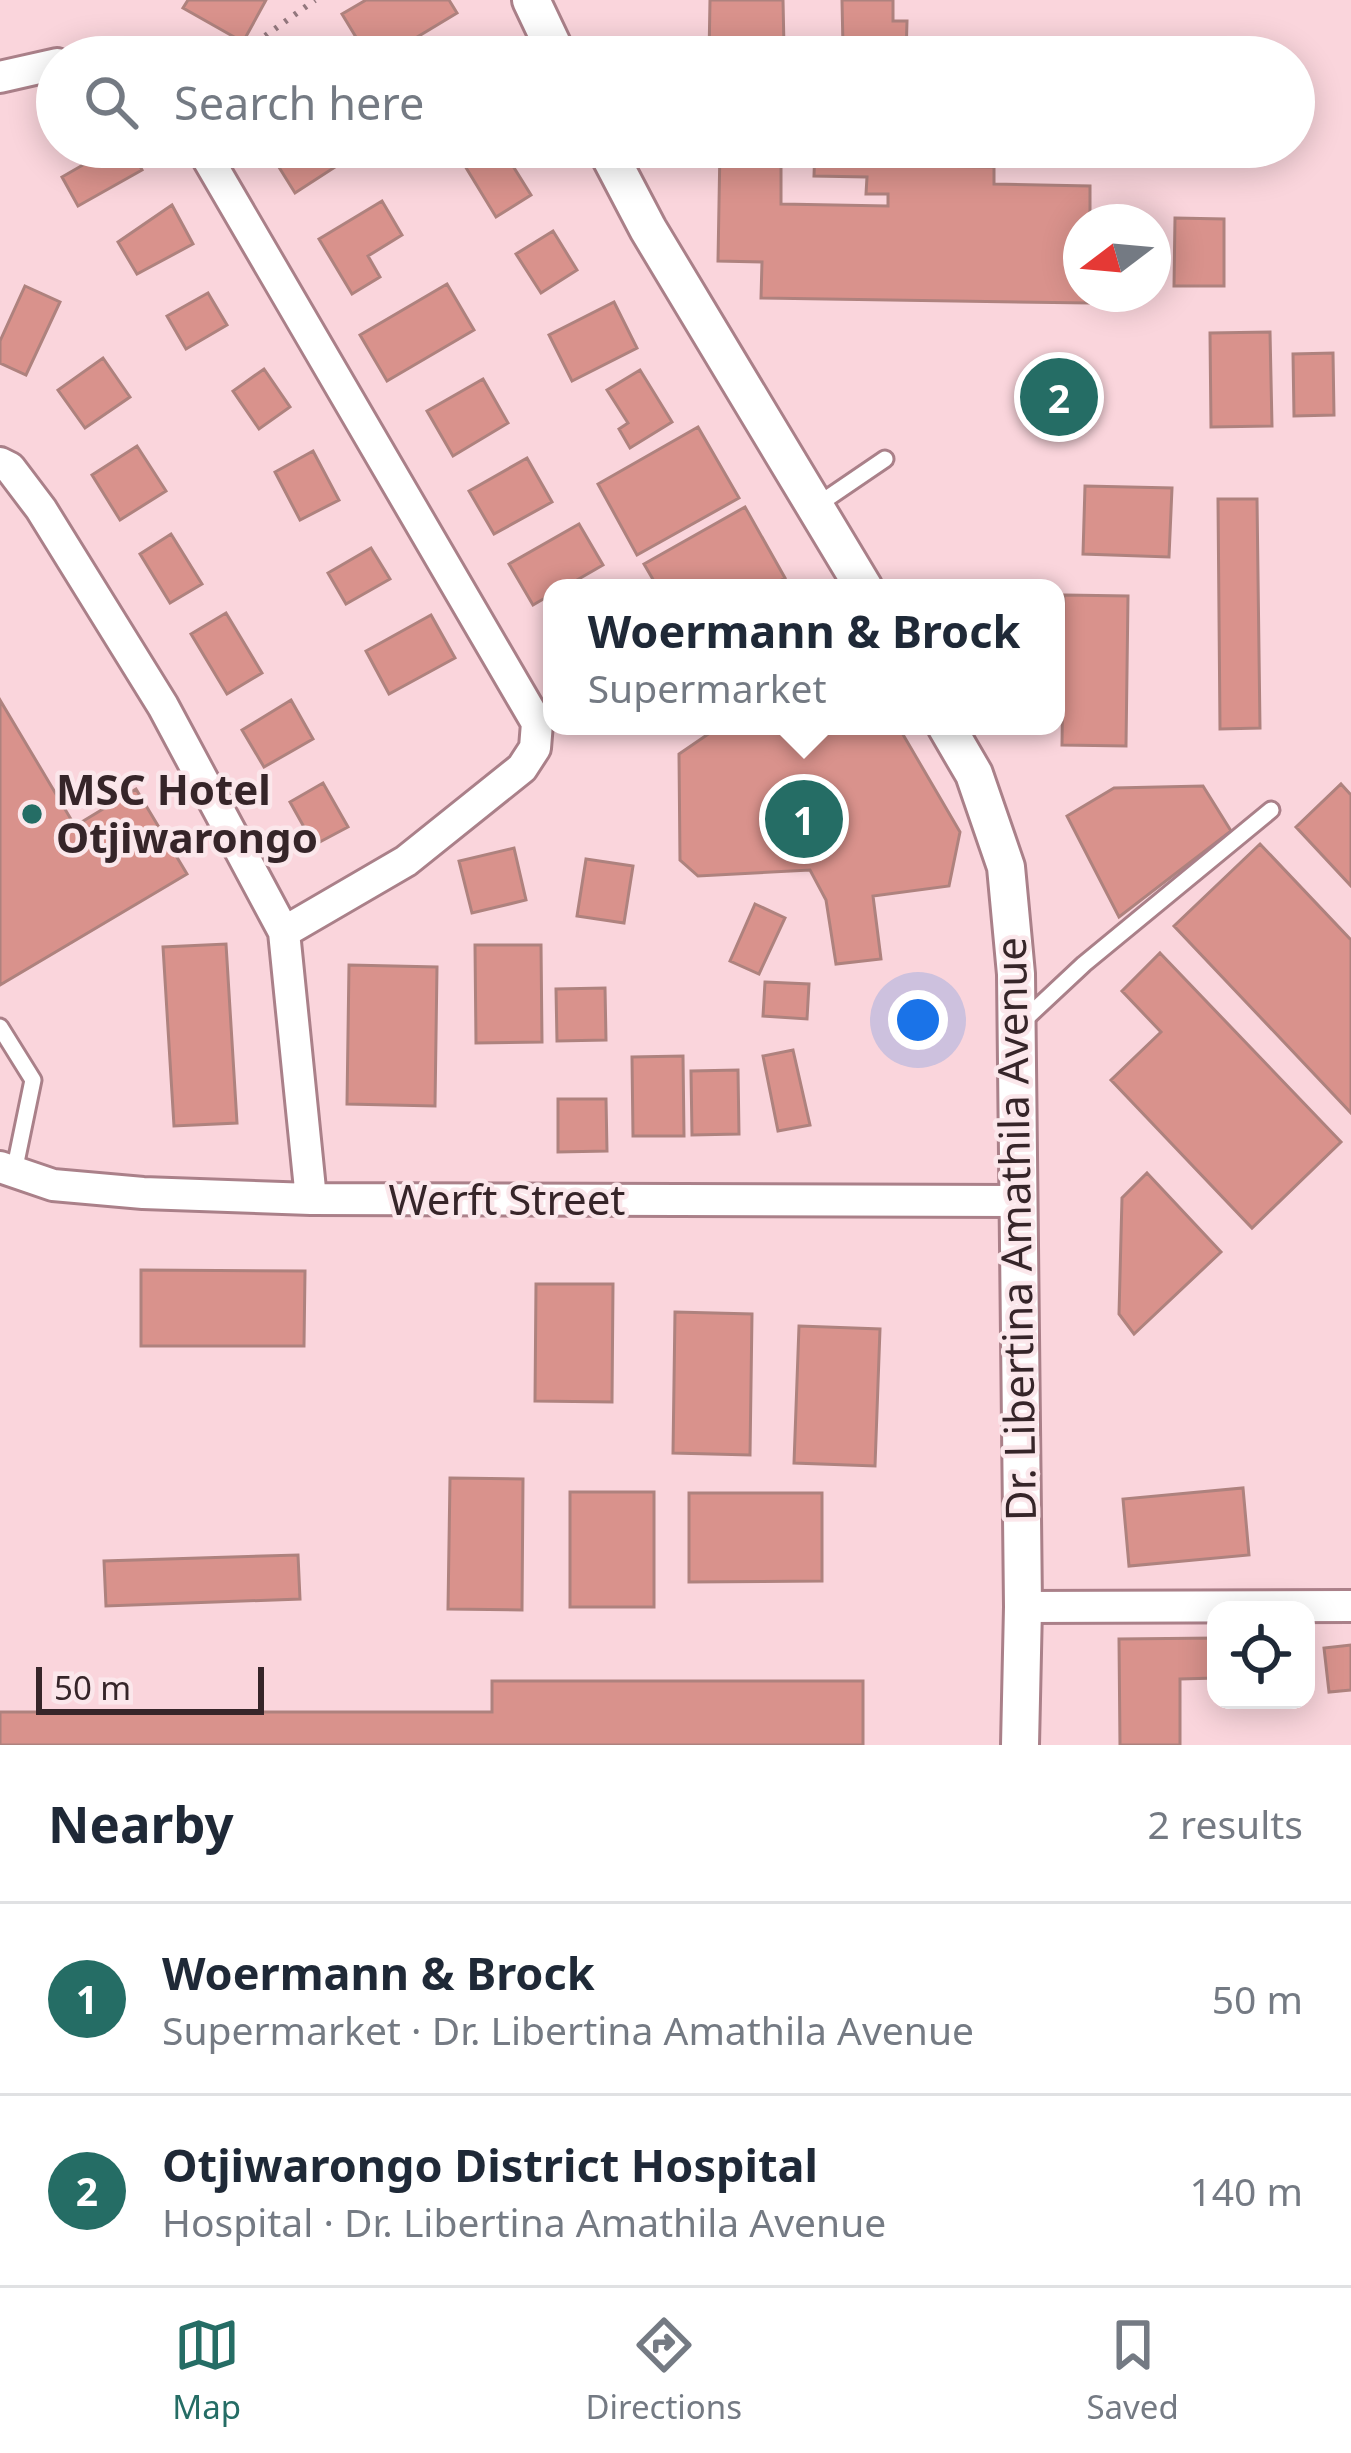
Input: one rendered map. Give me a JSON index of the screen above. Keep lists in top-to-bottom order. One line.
{"streets":{"street":["Werft Street","Dr. Libertina Amathila Avenue"]},"crossings":[["Werft Street","Dr. Libertina Amathila Avenue"]],"places":["MSC Hotel Otjiwarongo"],"scale_bar":"50 m","north":"left","page":{"search":"Search here","pins":["2","1"],"popup":["Woermann & Brock","Supermarket"],"scale":"50 m","heading":["Nearby","2 results"],"list":[{"mark":"1","name":"Woermann & Brock","note":"Supermarket · Dr. Libertina Amathila Avenue","value":"50 m"},{"mark":"2","name":"Otjiwarongo District Hospital","note":"Hospital · Dr. Libertina Amathila Avenue","value":"140 m"}],"nav":["Map","Directions","Saved"]}}
